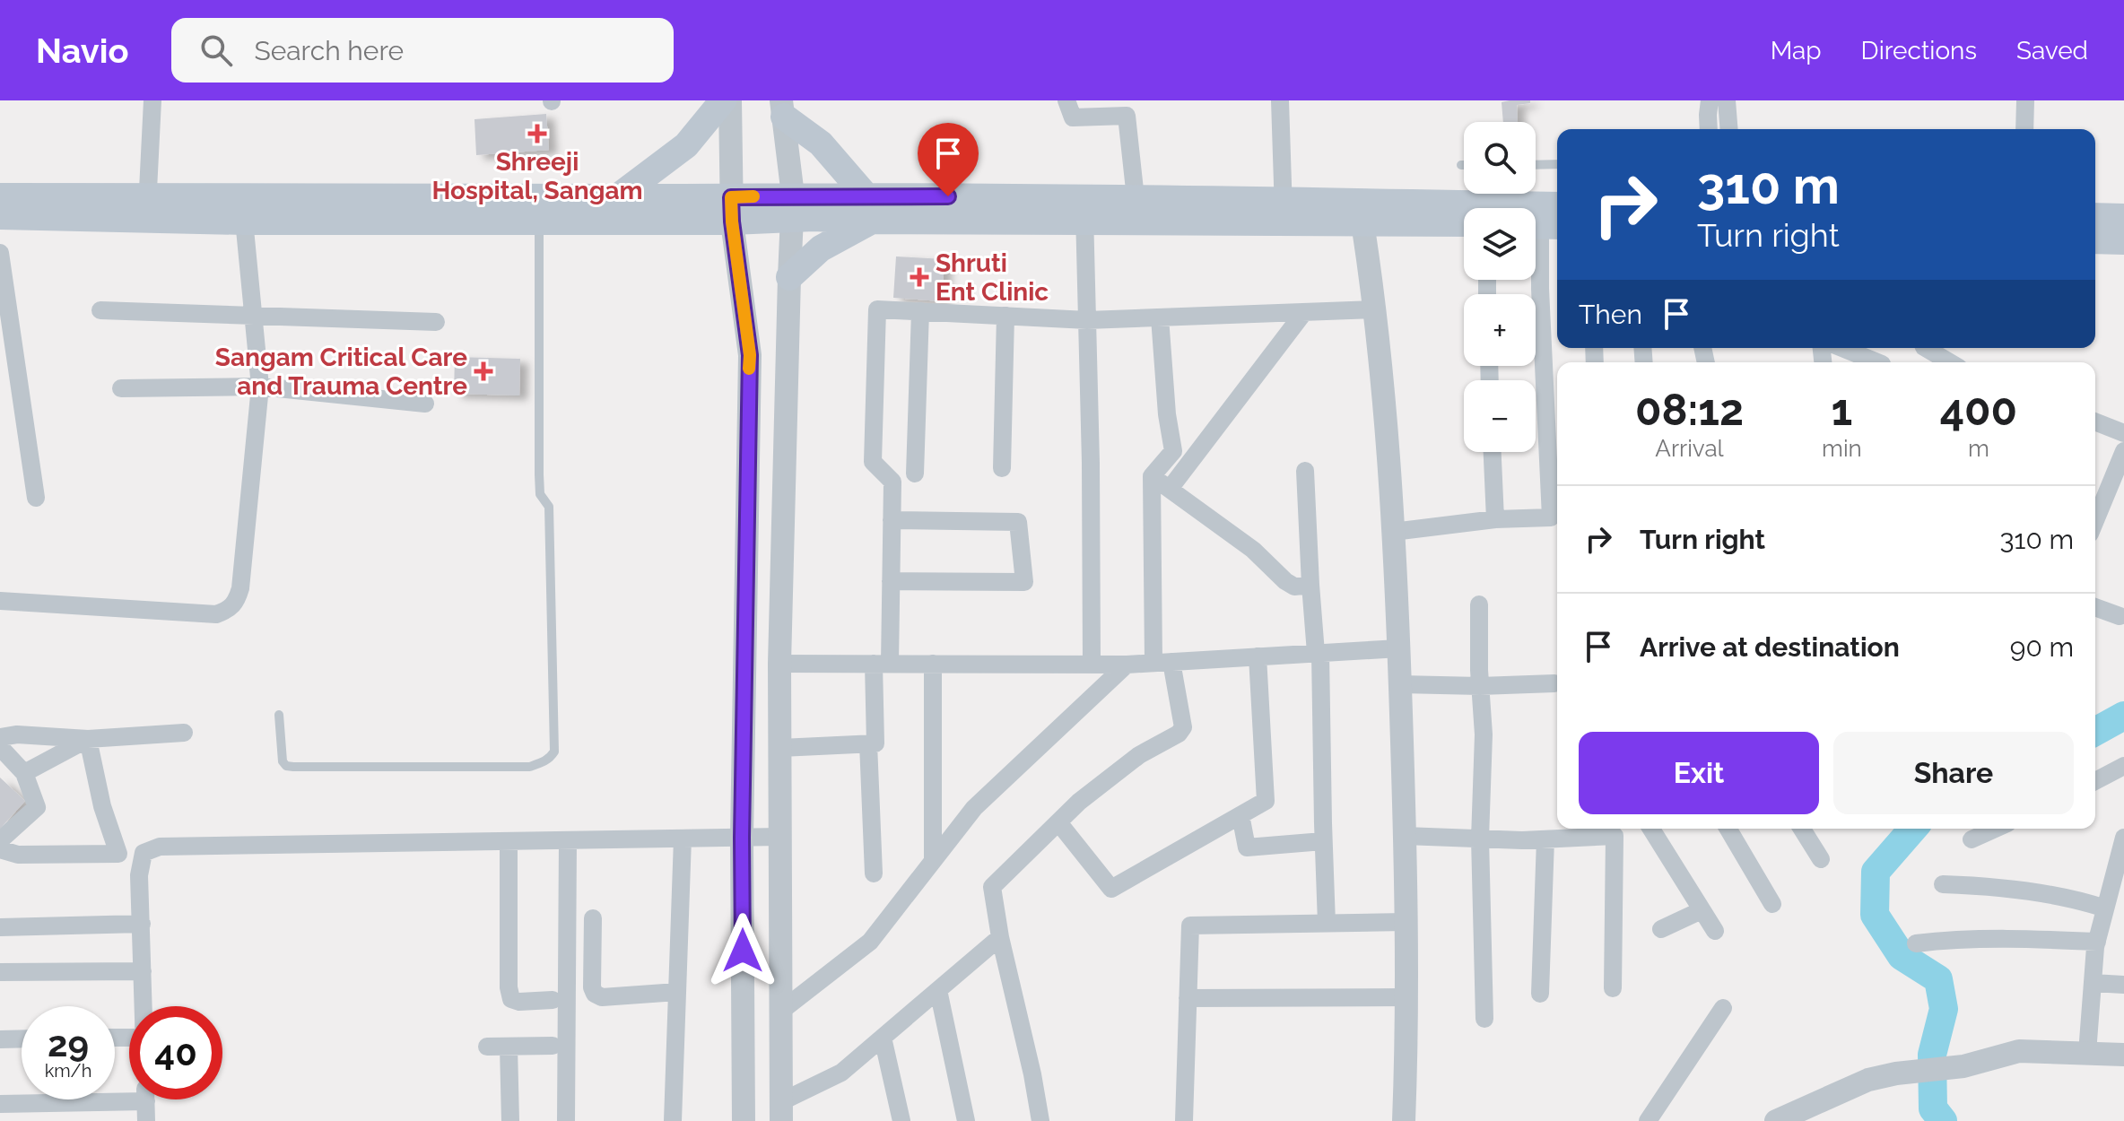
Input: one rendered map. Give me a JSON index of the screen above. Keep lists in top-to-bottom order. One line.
{"places":{"health":["Shreeji Hospital, Sangam","Shruti Ent Clinic","Sangam Critical Care and Trauma Centre"]},"page":{"header":"Navio","search":"Search here","nav":["Map","Directions","Saved"],"map_buttons":["+","−"],"turn":["310 m","Turn right"],"then":"Then","eta":["08:12","Arrival","1","min","400","m"],"list":[{"name":"Turn right","value":"310 m"},{"name":"Arrive at destination","value":"90 m"}],"buttons":["Exit","Share"],"speed":"29 km/h","limit":"40"}}
